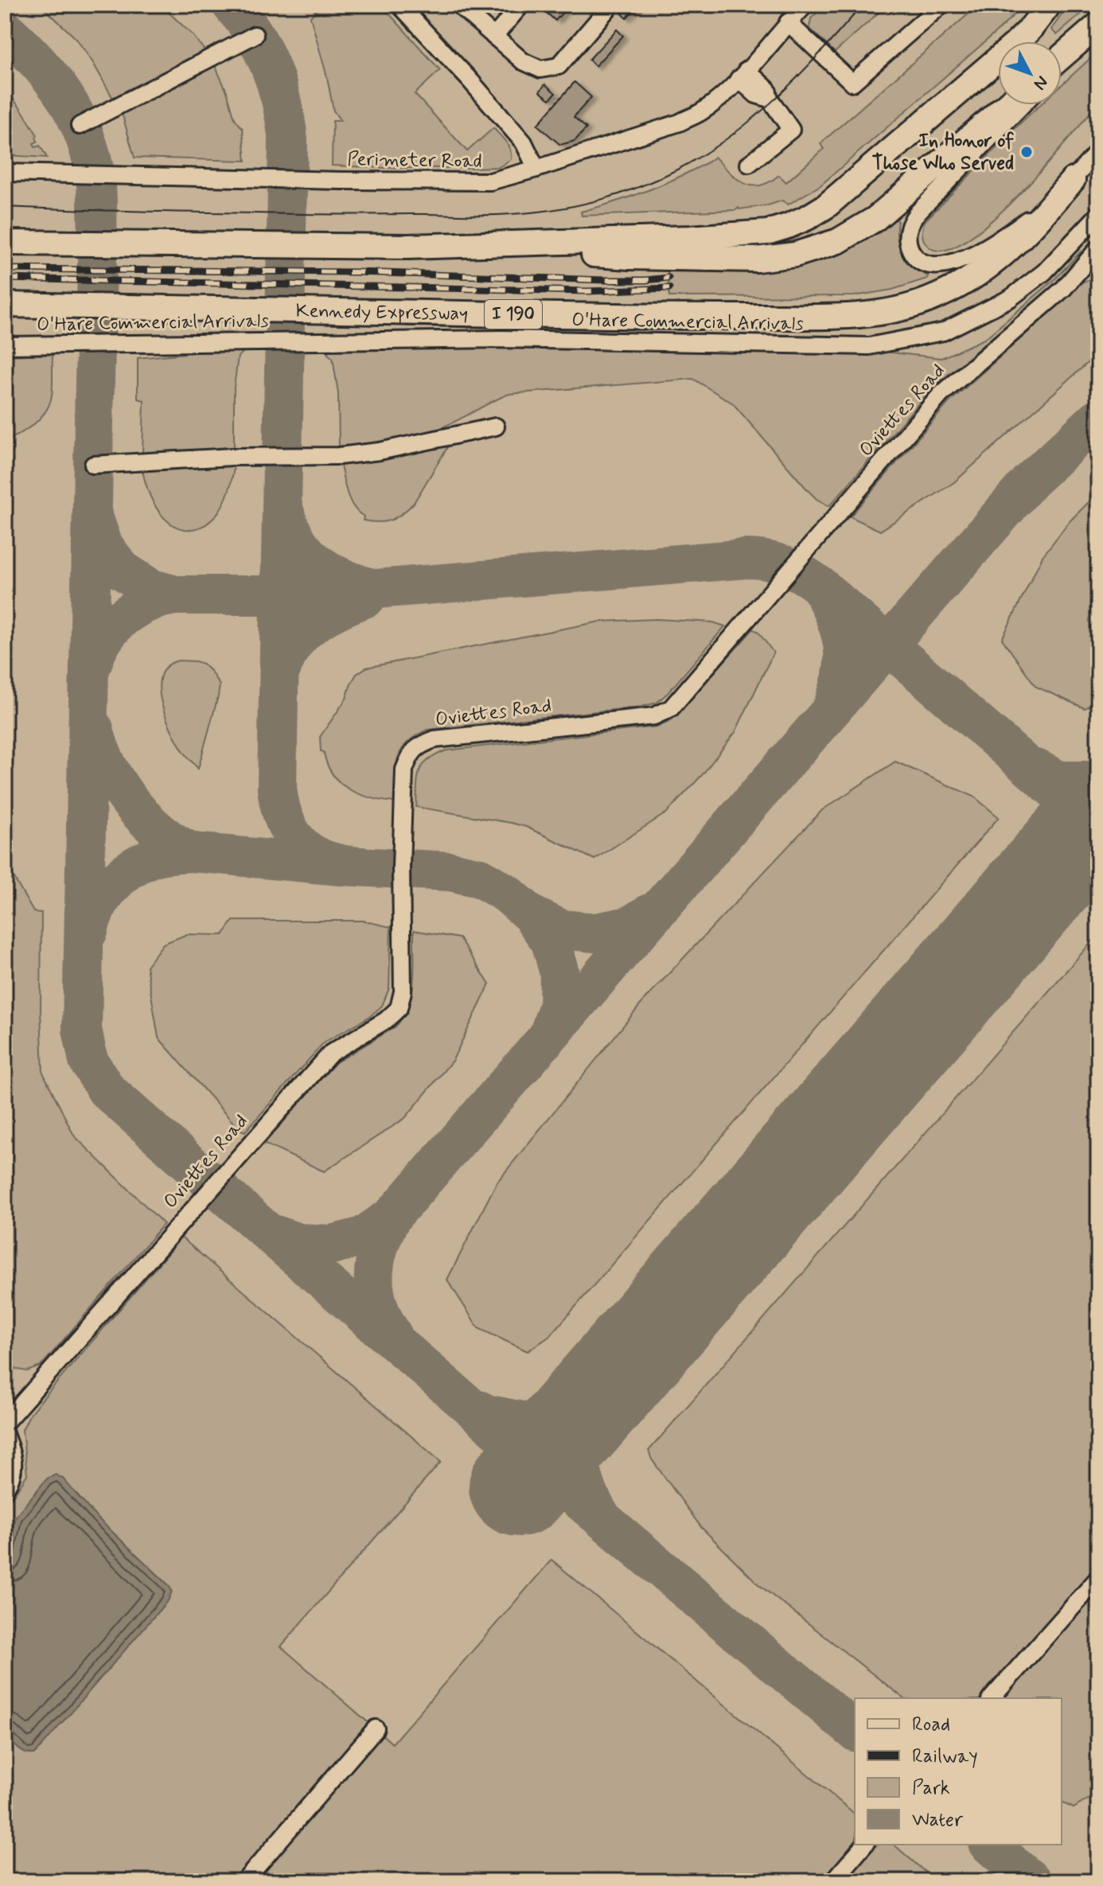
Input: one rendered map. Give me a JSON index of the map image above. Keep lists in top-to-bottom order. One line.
{"streets":{"highway":["Kennedy Expressway","I 190"],"street":["Perimeter Road","O'Hare Commercial Arrivals","Oviettes Road"]},"places":["In Honor of Those Who Served"],"legend":["Road","Railway","Park","Water"],"north":"bottom right"}
